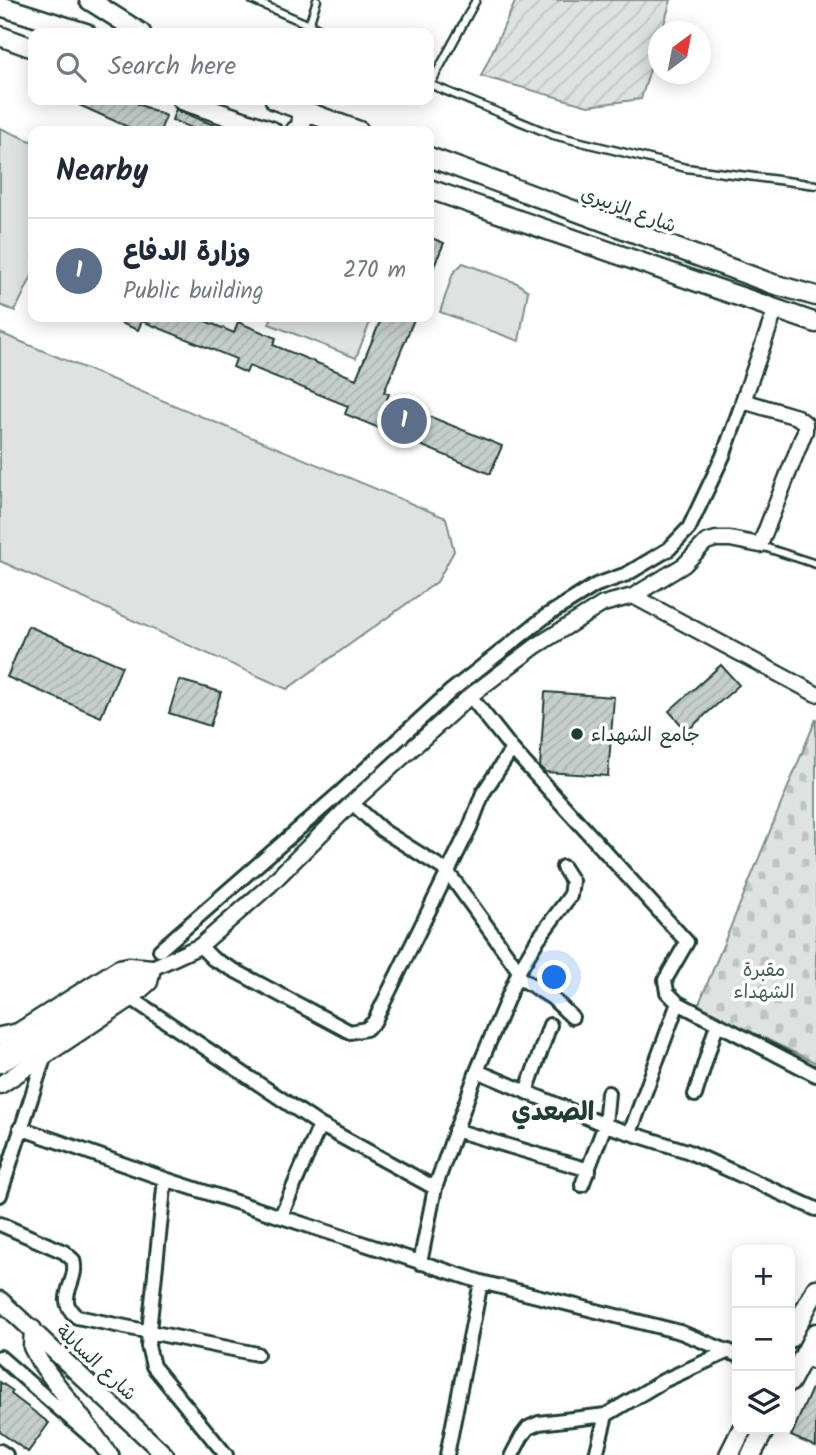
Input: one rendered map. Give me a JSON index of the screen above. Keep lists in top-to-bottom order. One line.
{"streets":{"main road":["شارع الزبيري","شارع السايلة"]},"districts":["الصعدي"],"parks":["مقبرة الشهداء"],"places":["جامع الشهداء"],"north":"top right","page":{"search":"Search here","heading":"Nearby","list":[{"mark":"1","name":"وزارة الدفاع","note":"Public building","value":"270 m"}],"pins":"1","map_buttons":["+","−"]}}
